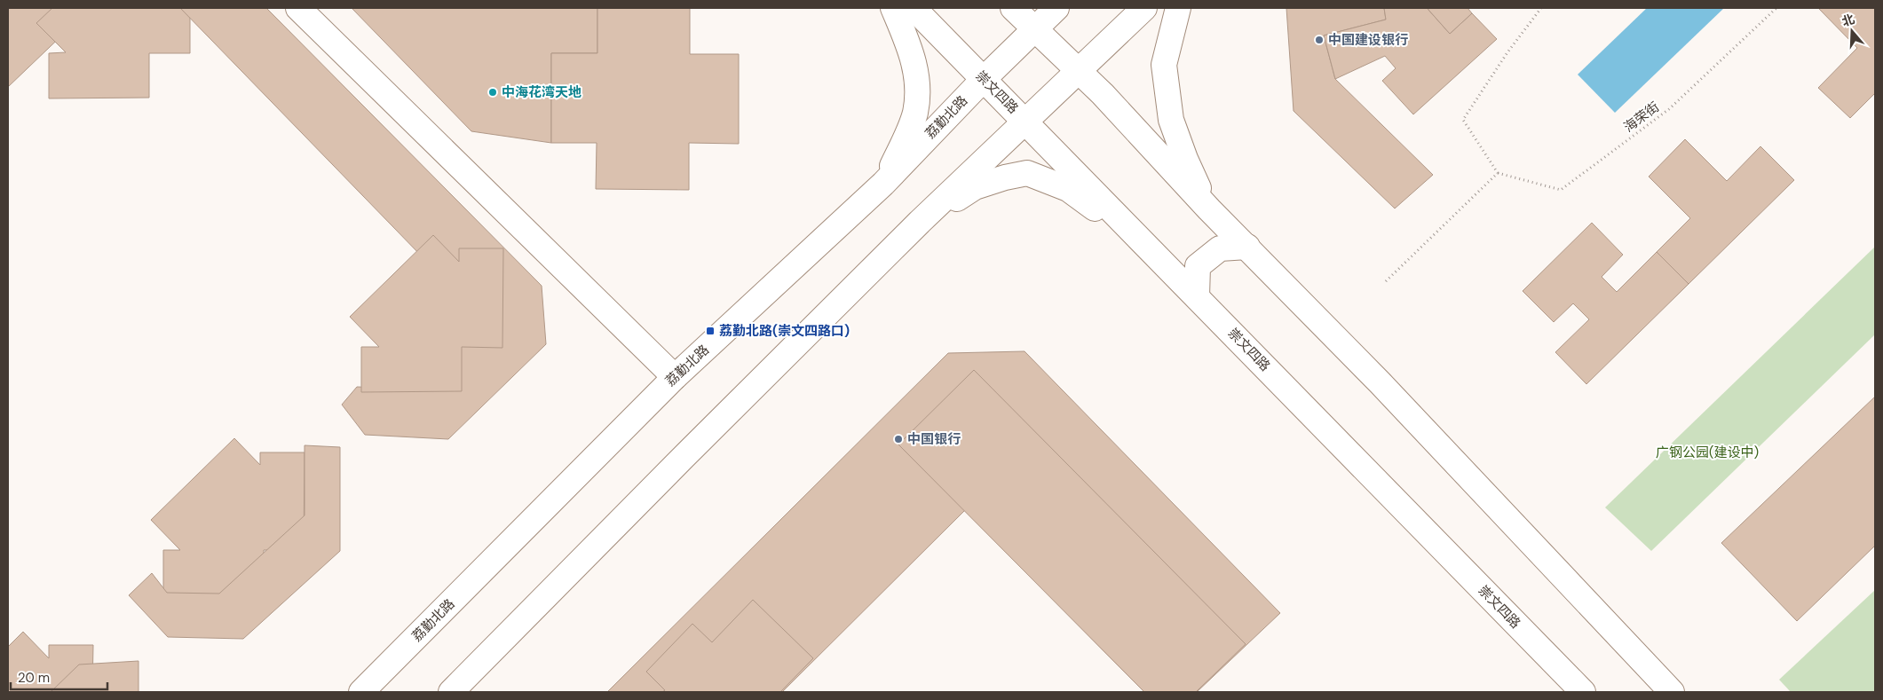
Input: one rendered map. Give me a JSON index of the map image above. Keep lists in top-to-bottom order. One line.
{"streets":{"main road":["崇文四路","荔勤北路"],"path":["海荣街"]},"crossings":[["崇文四路","荔勤北路"]],"parks":["广钢公园(建设中)"],"places":{"other":["中国建设银行","中海花湾天地","中国银行"],"transit":["荔勤北路(崇文四路口)"]},"scale_bar":"20 m","north":"top"}
